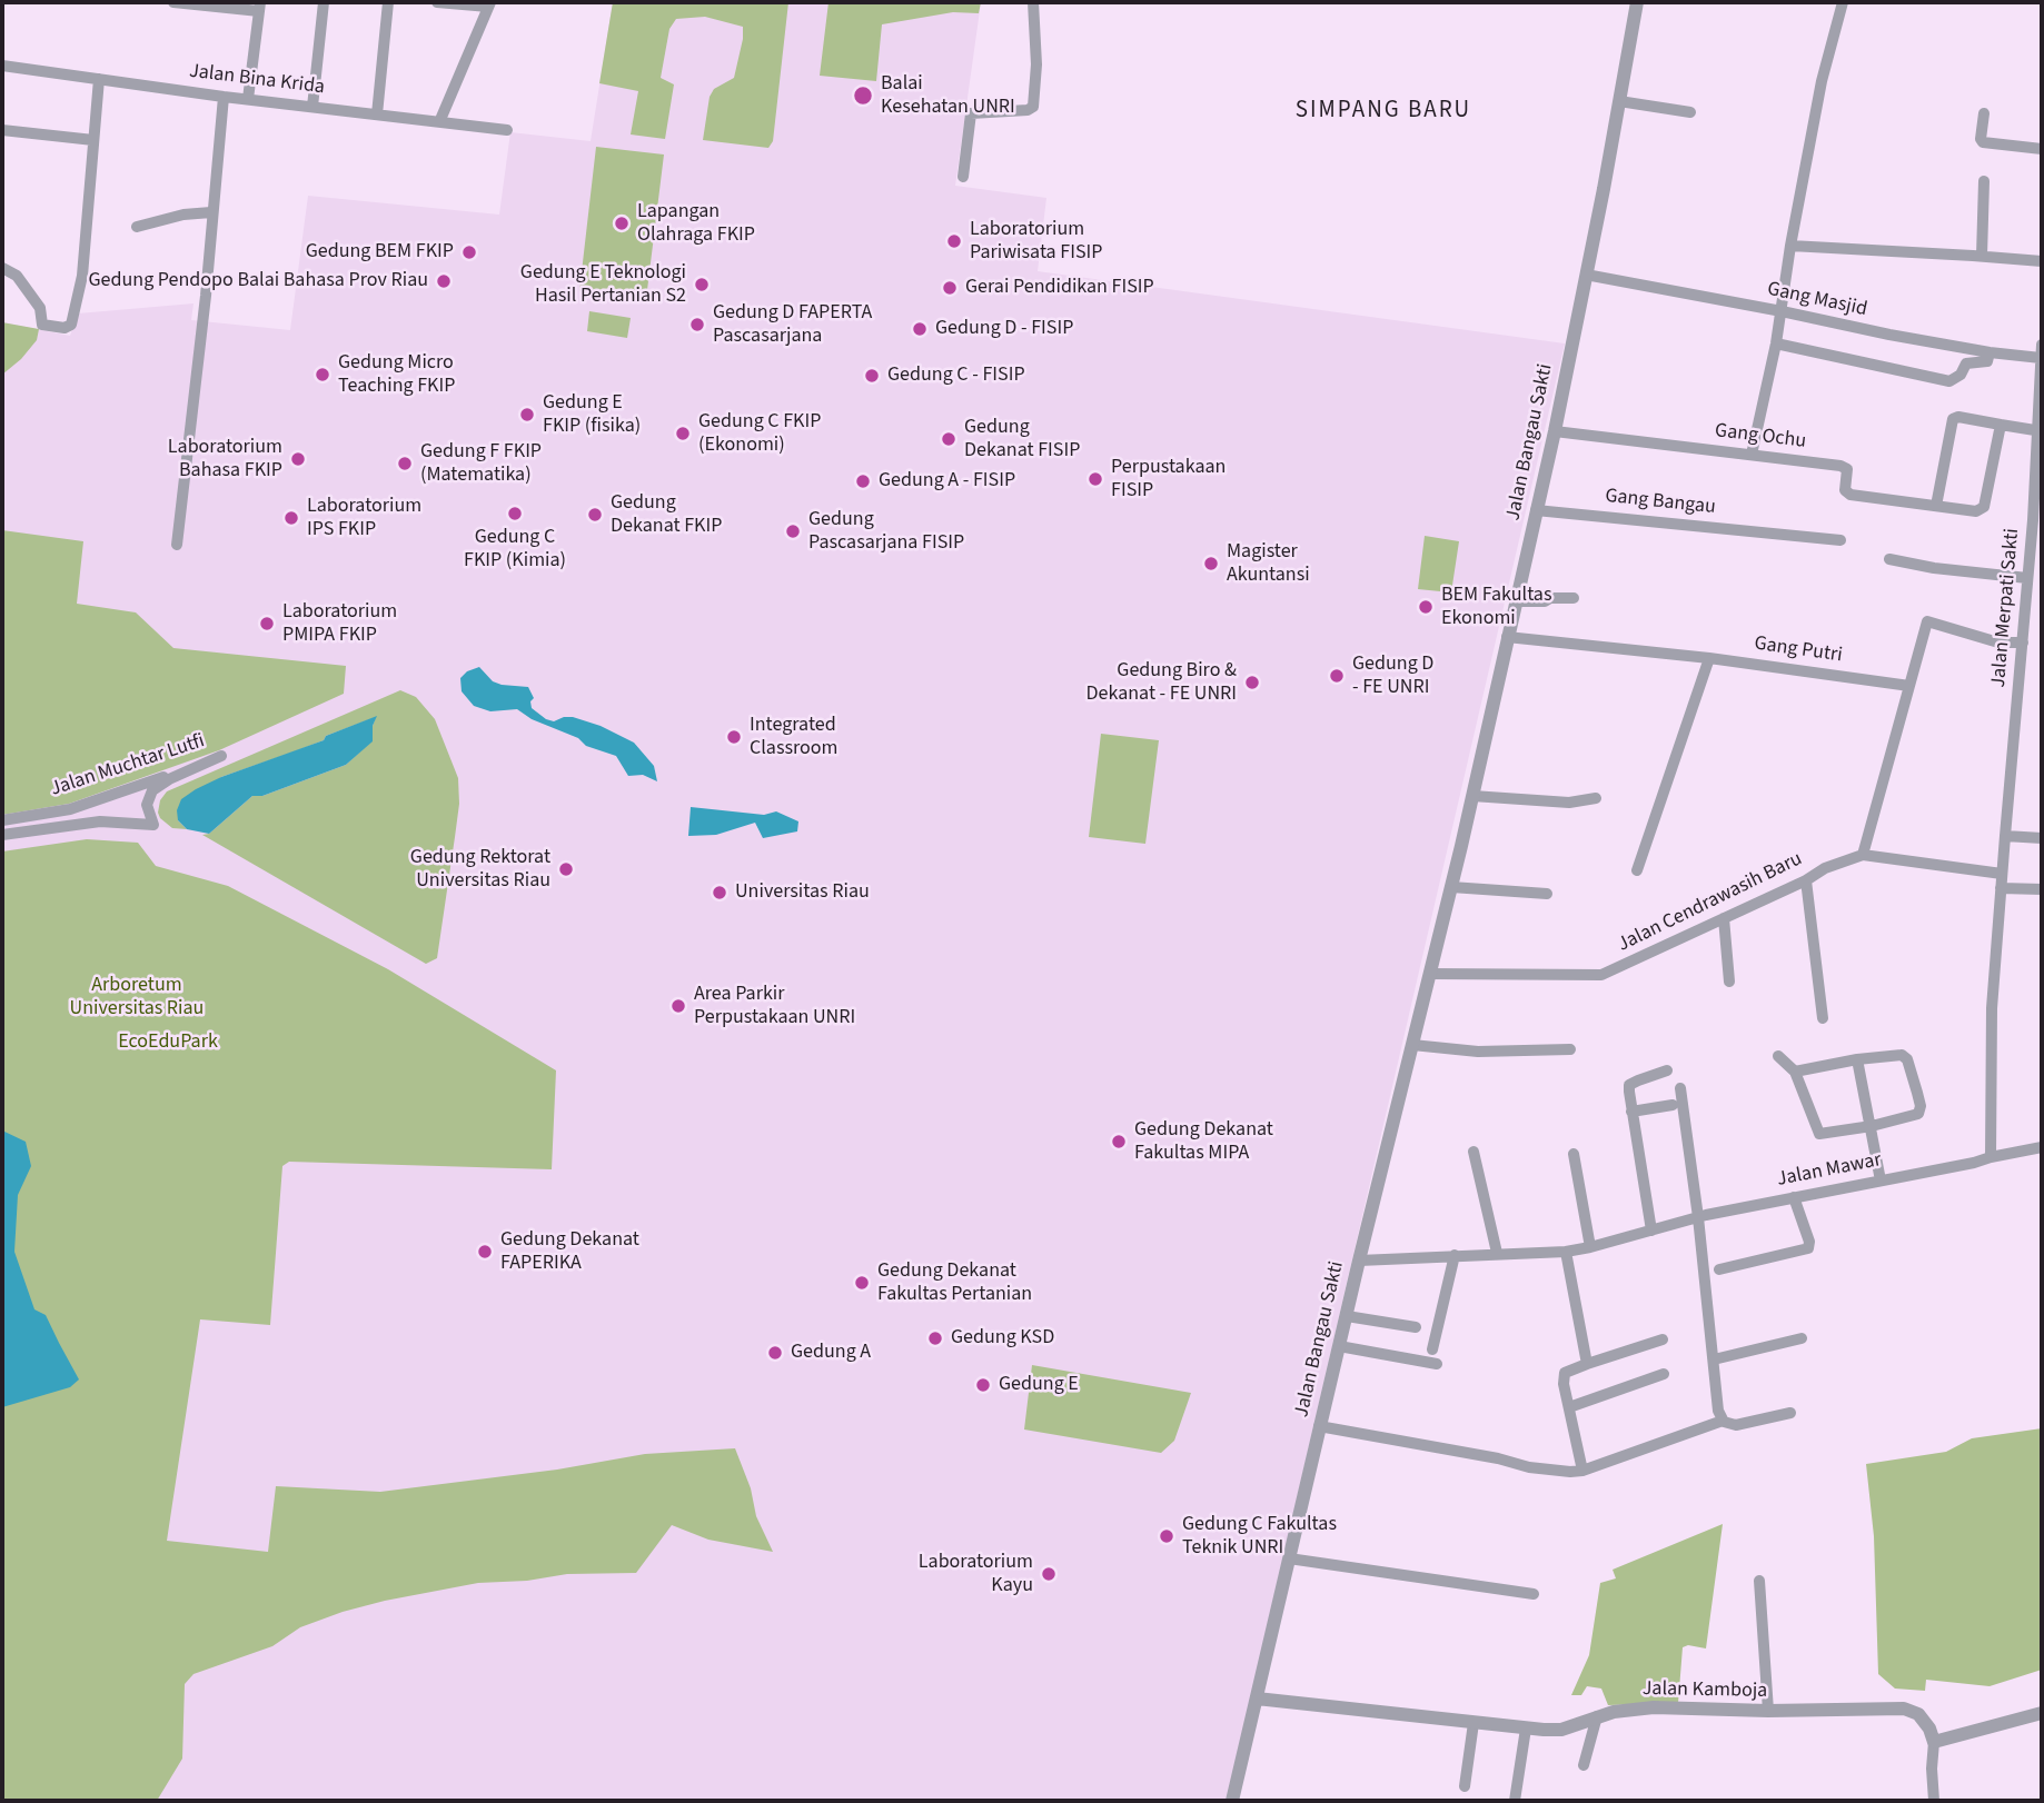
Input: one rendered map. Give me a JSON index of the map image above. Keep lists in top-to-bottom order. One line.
{"streets":{"street":["Jalan Bina Krida","Gang Masjid","Gang Ochu","Jalan Bangau Sakti","Gang Bangau","Jalan Merpati Sakti","Gang Putri","Jalan Muchtar Lutfi","Jalan Cendrawasih Baru","Jalan Mawar","Jalan Kamboja"]},"crossings":[["Gang Masjid","Jalan Bangau Sakti"],["Gang Masjid","Jalan Merpati Sakti"],["Gang Ochu","Jalan Bangau Sakti"],["Jalan Bangau Sakti","Gang Bangau"],["Jalan Bangau Sakti","Gang Putri"],["Jalan Bangau Sakti","Jalan Cendrawasih Baru"],["Jalan Bangau Sakti","Jalan Mawar"],["Jalan Bangau Sakti","Jalan Kamboja"]],"districts":["SIMPANG BARU"],"parks":["Arboretum Universitas Riau","EcoEduPark"],"places":["Balai Kesehatan UNRI","Lapangan Olahraga FKIP","Laboratorium Pariwisata FISIP","Gedung BEM FKIP","Gedung Pendopo Balai Bahasa Prov Riau","Gedung E Teknologi Hasil Pertanian S2","Gerai Pendidikan FISIP","Gedung D FAPERTA Pascasarjana","Gedung D - FISIP","Gedung Micro Teaching FKIP","Gedung C - FISIP","Gedung E FKIP (fisika)","Gedung C FKIP (Ekonomi)","Gedung Dekanat FISIP","Laboratorium Bahasa FKIP","Gedung F FKIP (Matematika)","Perpustakaan FISIP","Gedung A - FISIP","Gedung C FKIP (Kimia)","Gedung Dekanat FKIP","Laboratorium IPS FKIP","Gedung Pascasarjana FISIP","Magister Akuntansi","BEM Fakultas Ekonomi","Laboratorium PMIPA FKIP","Gedung D - FE UNRI","Gedung Biro & Dekanat - FE UNRI","Integrated Classroom","Gedung Rektorat Universitas Riau","Universitas Riau","Area Parkir Perpustakaan UNRI","Gedung Dekanat Fakultas MIPA","Gedung Dekanat FAPERIKA","Gedung Dekanat Fakultas Pertanian","Gedung KSD","Gedung A","Gedung E","Gedung C Fakultas Teknik UNRI","Laboratorium Kayu"]}
